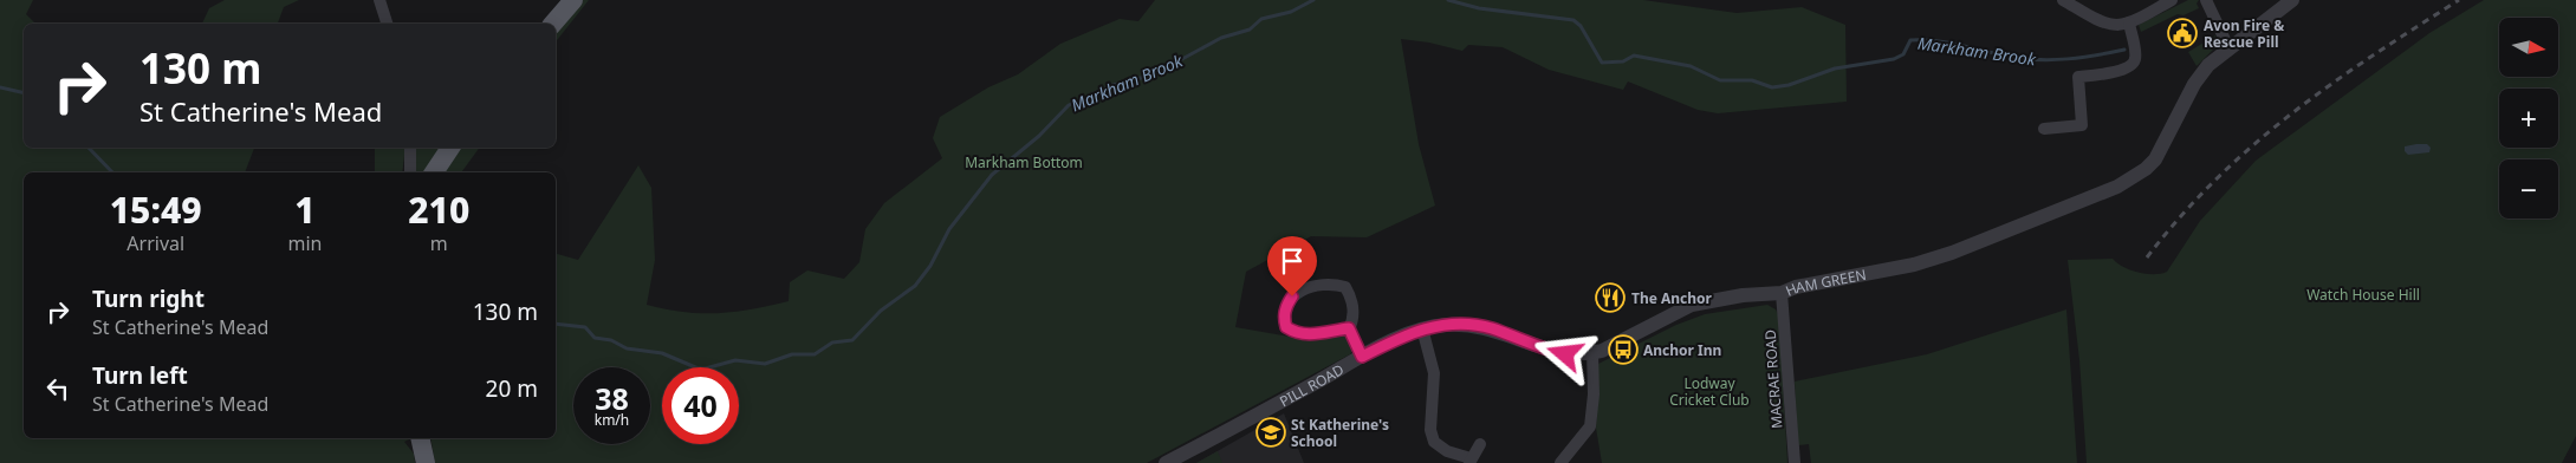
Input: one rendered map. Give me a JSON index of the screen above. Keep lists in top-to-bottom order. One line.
{"streets":{"street":["HAM GREEN","MACRAE ROAD","PILL ROAD"]},"crossings":[["HAM GREEN","MACRAE ROAD"],["HAM GREEN","PILL ROAD"]],"water":["Markham Brook"],"parks":["Markham Bottom","Watch House Hill","Lodway Cricket Club"],"places":{"public building":["Avon Fire & Rescue Pill"],"restaurant":["The Anchor"],"bus stop":["Anchor Inn"],"school or university":["St Katherine's School"]},"north":"right","page":{"map_buttons":["+","−"],"turn":["130 m","St Catherine's Mead"],"eta":["15:49","Arrival","1","min","210","m"],"list":[{"name":"Turn right","note":"St Catherine's Mead","value":"130 m"},{"name":"Turn left","note":"St Catherine's Mead","value":"20 m"}],"speed":"38 km/h","limit":"40"}}
